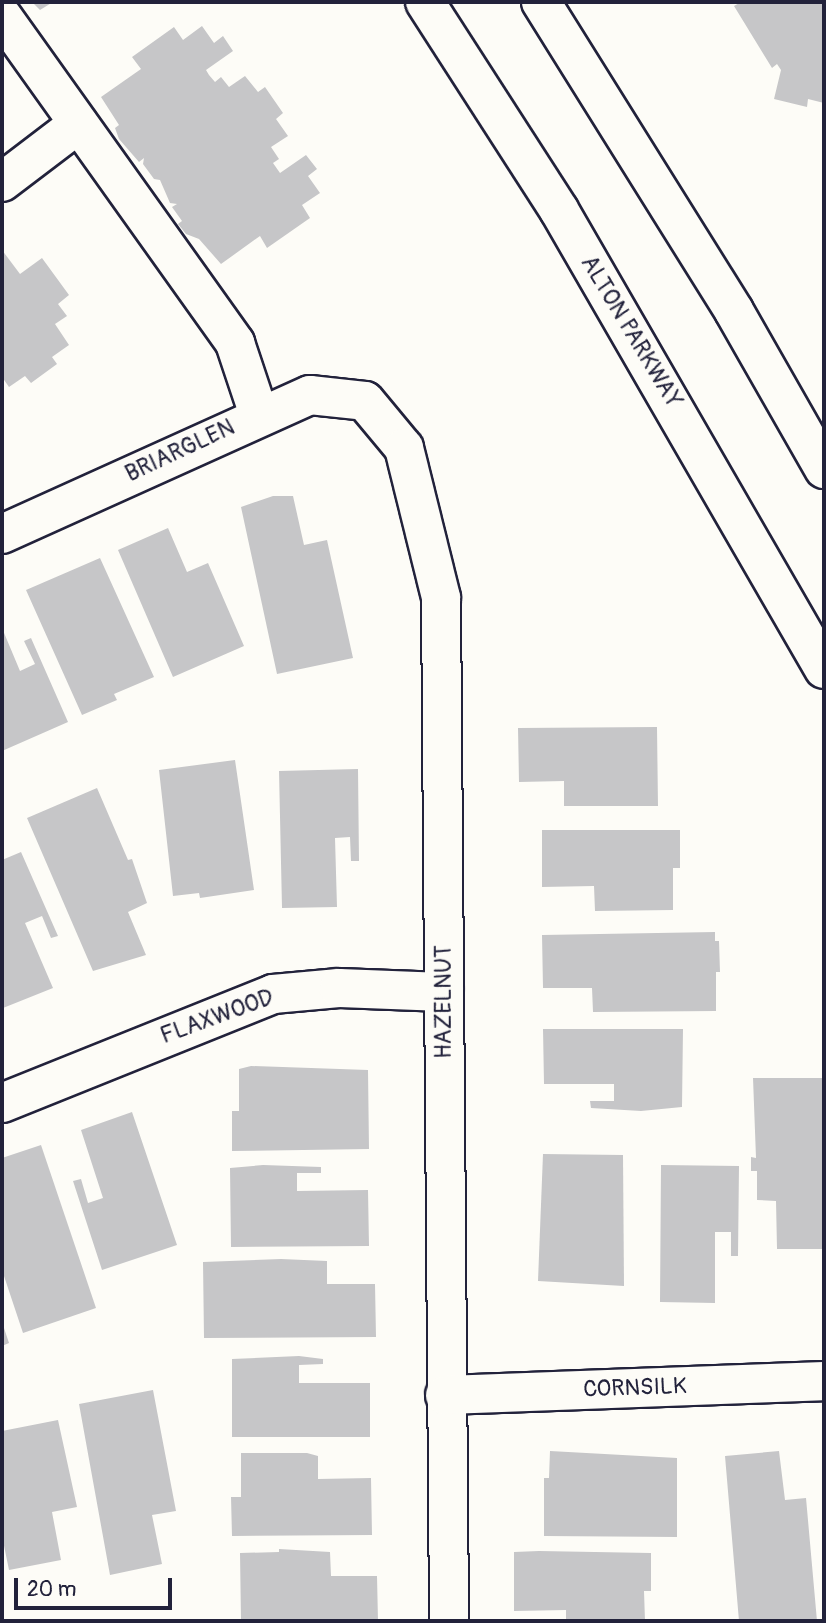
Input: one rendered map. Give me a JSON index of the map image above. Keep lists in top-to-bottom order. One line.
{"streets":{"street":["ALTON PARKWAY","BRIARGLEN","HAZELNUT","FLAXWOOD","CORNSILK"]},"crossings":[["BRIARGLEN","HAZELNUT"],["HAZELNUT","FLAXWOOD"],["HAZELNUT","CORNSILK"]],"scale_bar":"20 m"}
